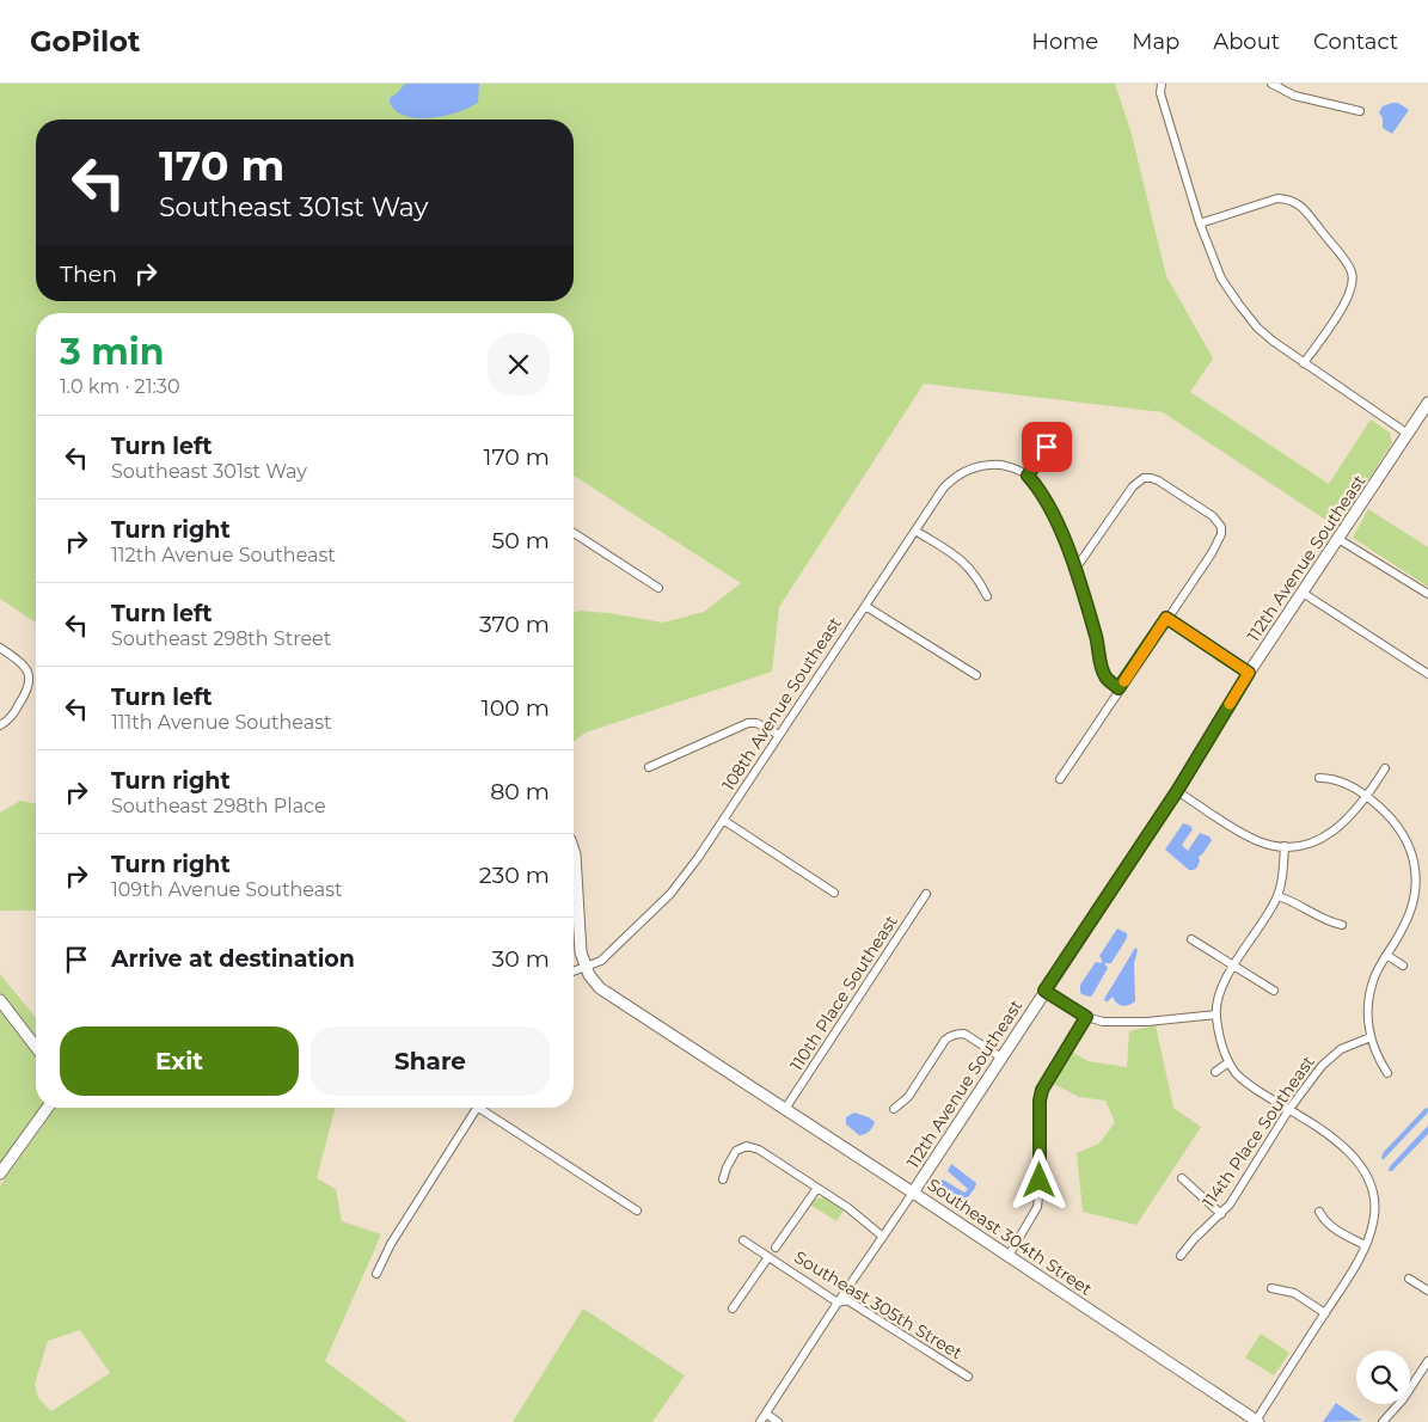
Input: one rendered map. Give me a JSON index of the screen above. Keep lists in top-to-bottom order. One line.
{"streets":{"street":["112th Avenue Southeast","108th Avenue Southeast","110th Place Southeast","114th Place Southeast","Southeast 304th Street","Southeast 305th Street"]},"crossings":[["112th Avenue Southeast","Southeast 304th Street"],["112th Avenue Southeast","Southeast 305th Street"],["108th Avenue Southeast","Southeast 304th Street"],["110th Place Southeast","Southeast 304th Street"]],"page":{"header":"GoPilot","nav":["Home","Map","About","Contact"],"turn":["170 m","Southeast 301st Way"],"then":"Then","heading":["3 min","1.0 km · 21:30"],"list":[{"name":"Turn left","note":"Southeast 301st Way","value":"170 m"},{"name":"Turn right","note":"112th Avenue Southeast","value":"50 m"},{"name":"Turn left","note":"Southeast 298th Street","value":"370 m"},{"name":"Turn left","note":"111th Avenue Southeast","value":"100 m"},{"name":"Turn right","note":"Southeast 298th Place","value":"80 m"},{"name":"Turn right","note":"109th Avenue Southeast","value":"230 m"},{"name":"Arrive at destination","value":"30 m"}],"buttons":["Exit","Share"]}}
